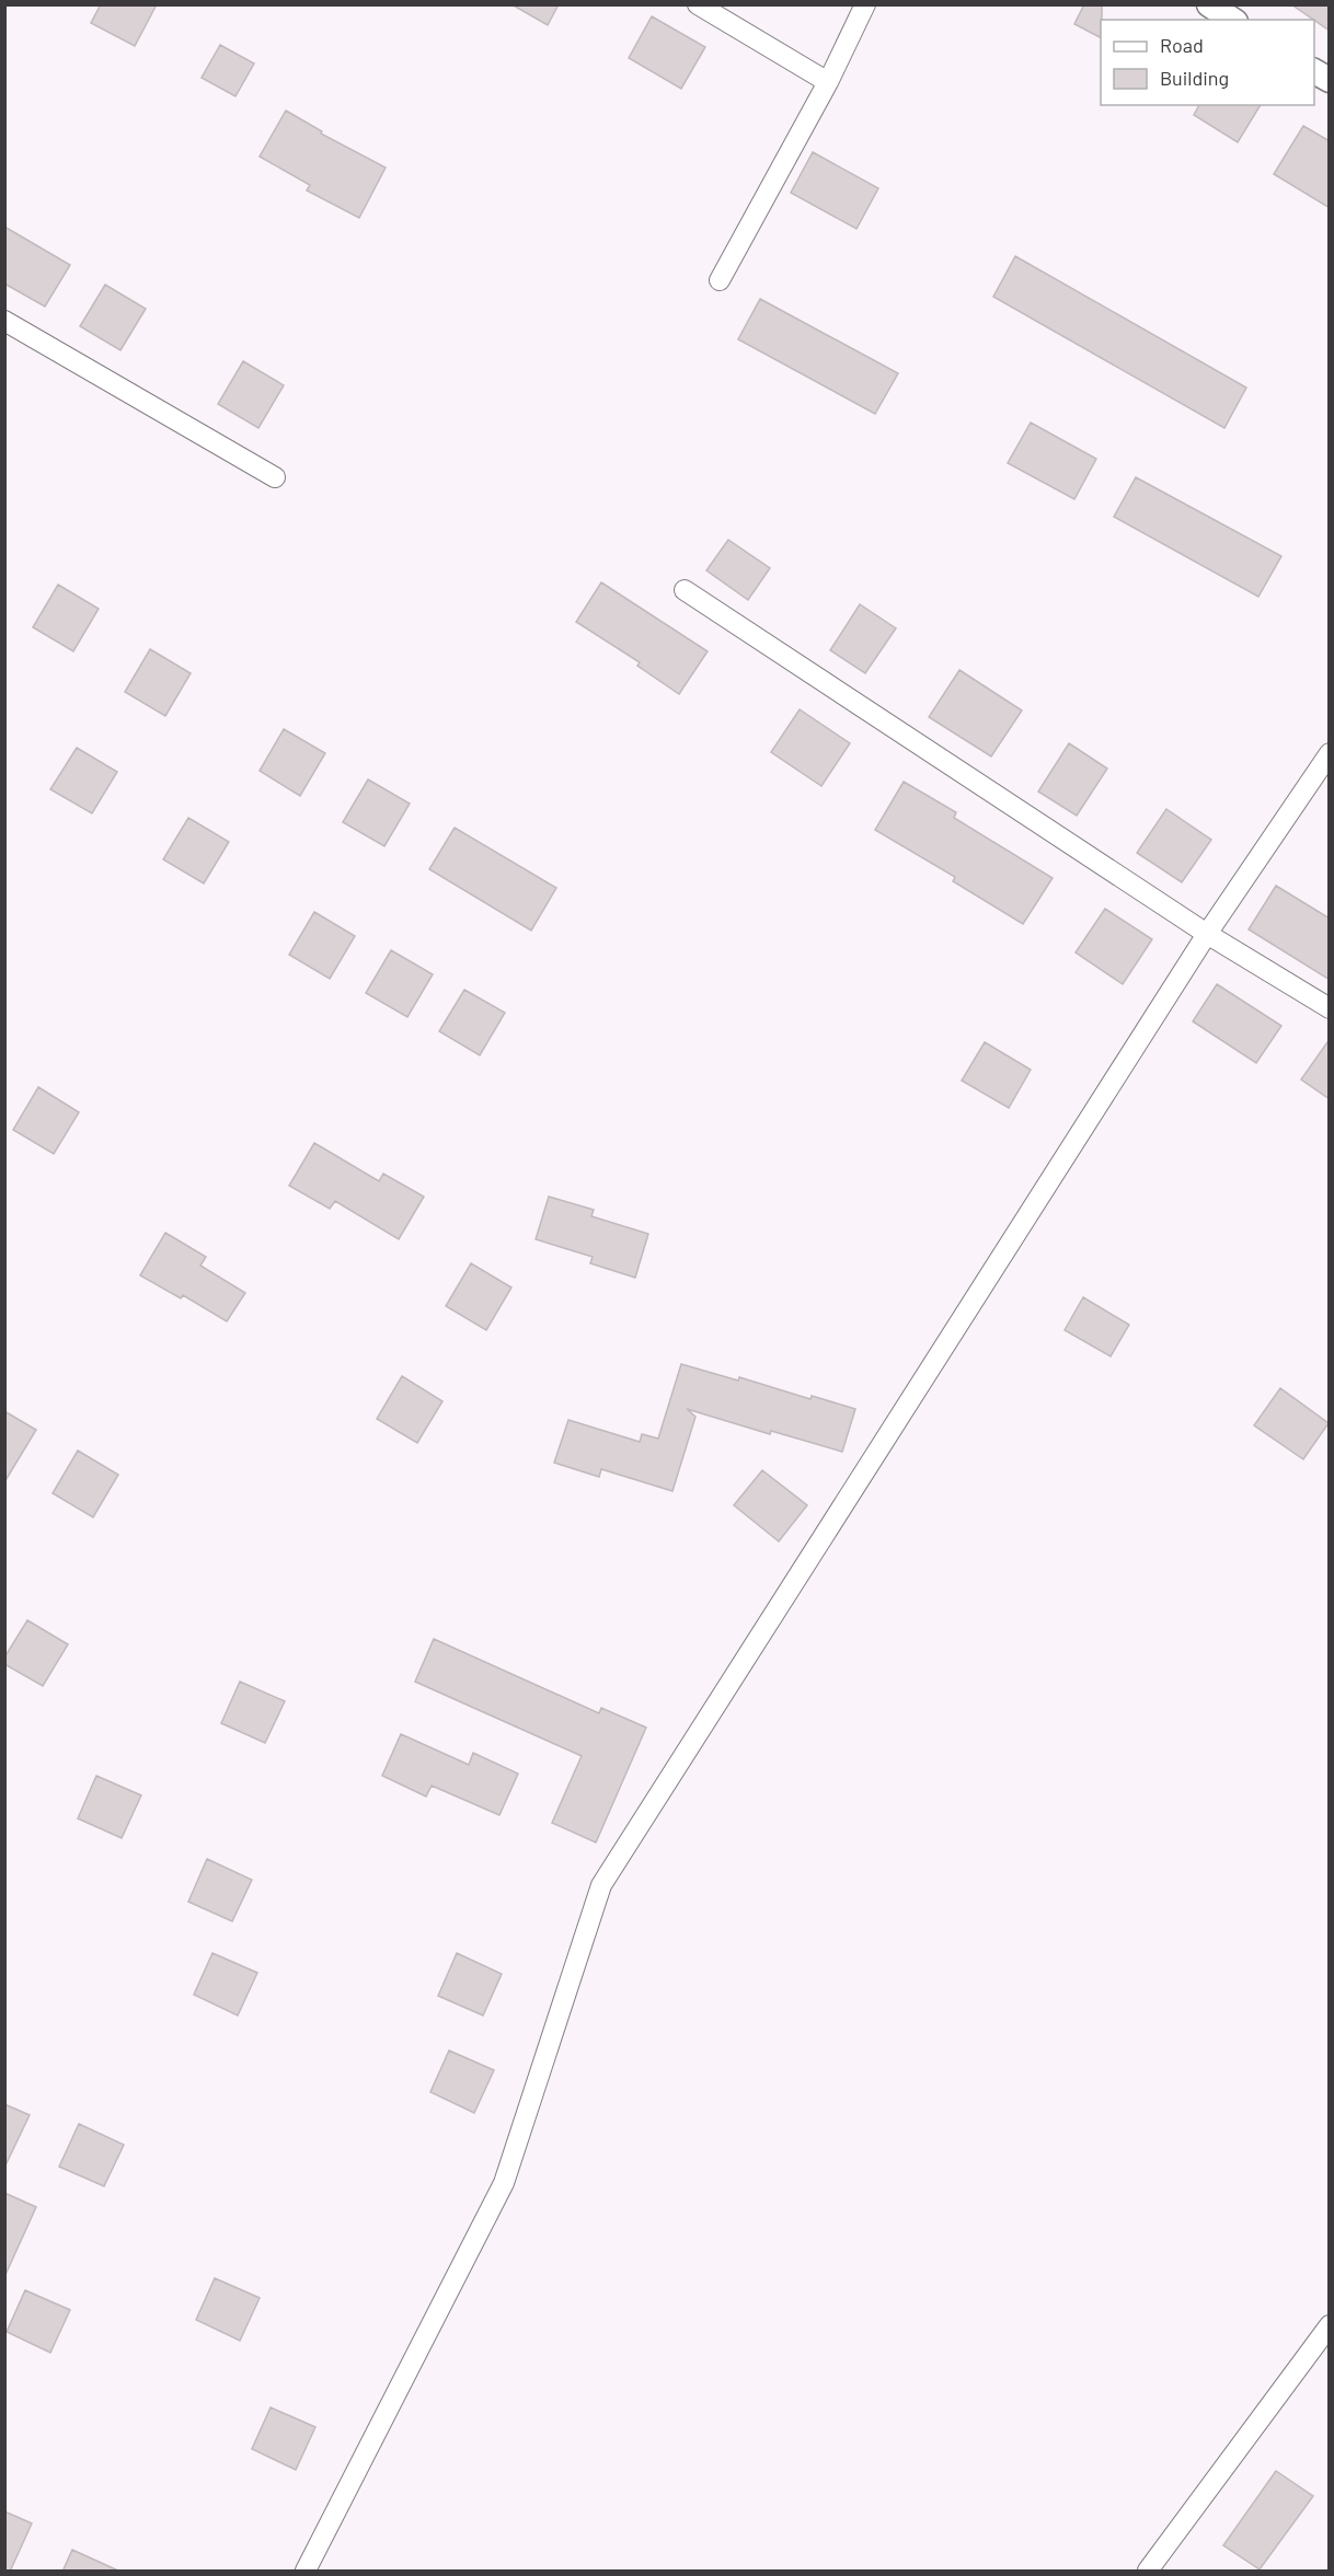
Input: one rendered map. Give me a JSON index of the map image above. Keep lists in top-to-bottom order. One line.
{"legend":["Road","Building"]}
